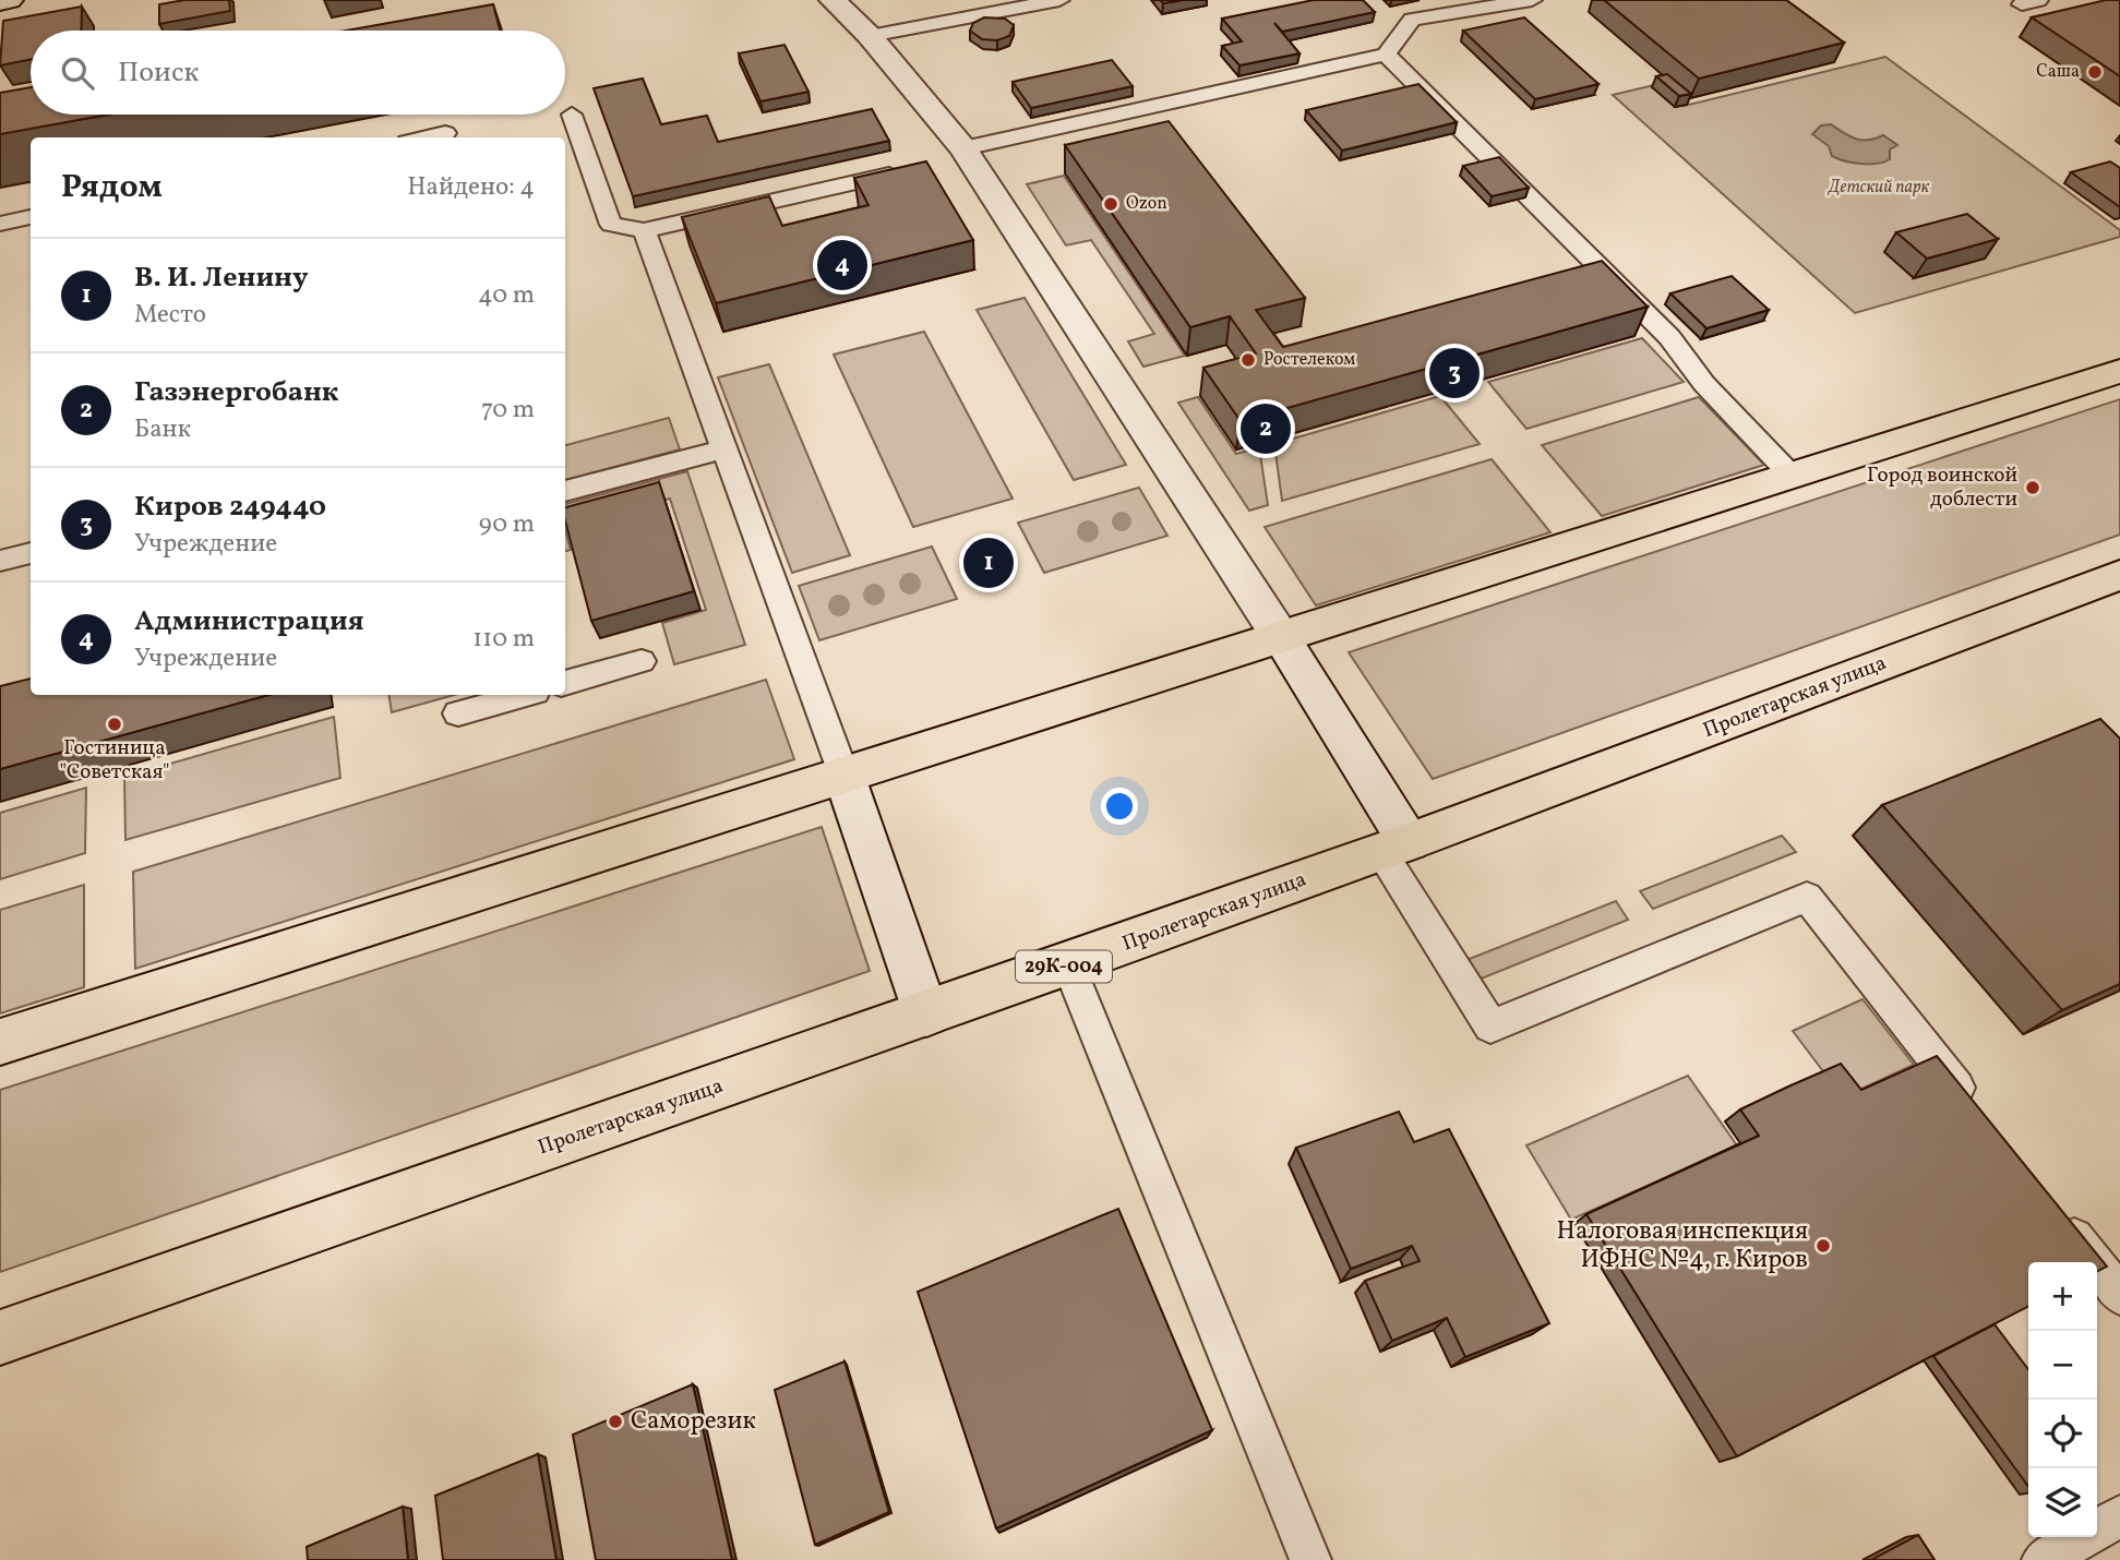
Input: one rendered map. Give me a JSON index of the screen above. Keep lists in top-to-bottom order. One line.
{"streets":{"main road":["Пролетарская улица","29К-004"]},"parks":["Детский парк"],"places":["Саша","Ozon","Ростелеком","Город воинской доблести","Гостиница \"Советская\"","Налоговая инспекция ИФНС №4, г. Киров","Саморезик"],"page":{"search":"Поиск","heading":["Рядом","Найдено: 4"],"pins":["4","3","2","1"],"list":[{"mark":"1","name":"В. И. Ленину","note":"Место","value":"40 m"},{"mark":"2","name":"Газэнергобанк","note":"Банк","value":"70 m"},{"mark":"3","name":"Киров 249440","note":"Учреждение","value":"90 m"},{"mark":"4","name":"Администрация","note":"Учреждение","value":"110 m"}],"map_buttons":["+","−"]}}
